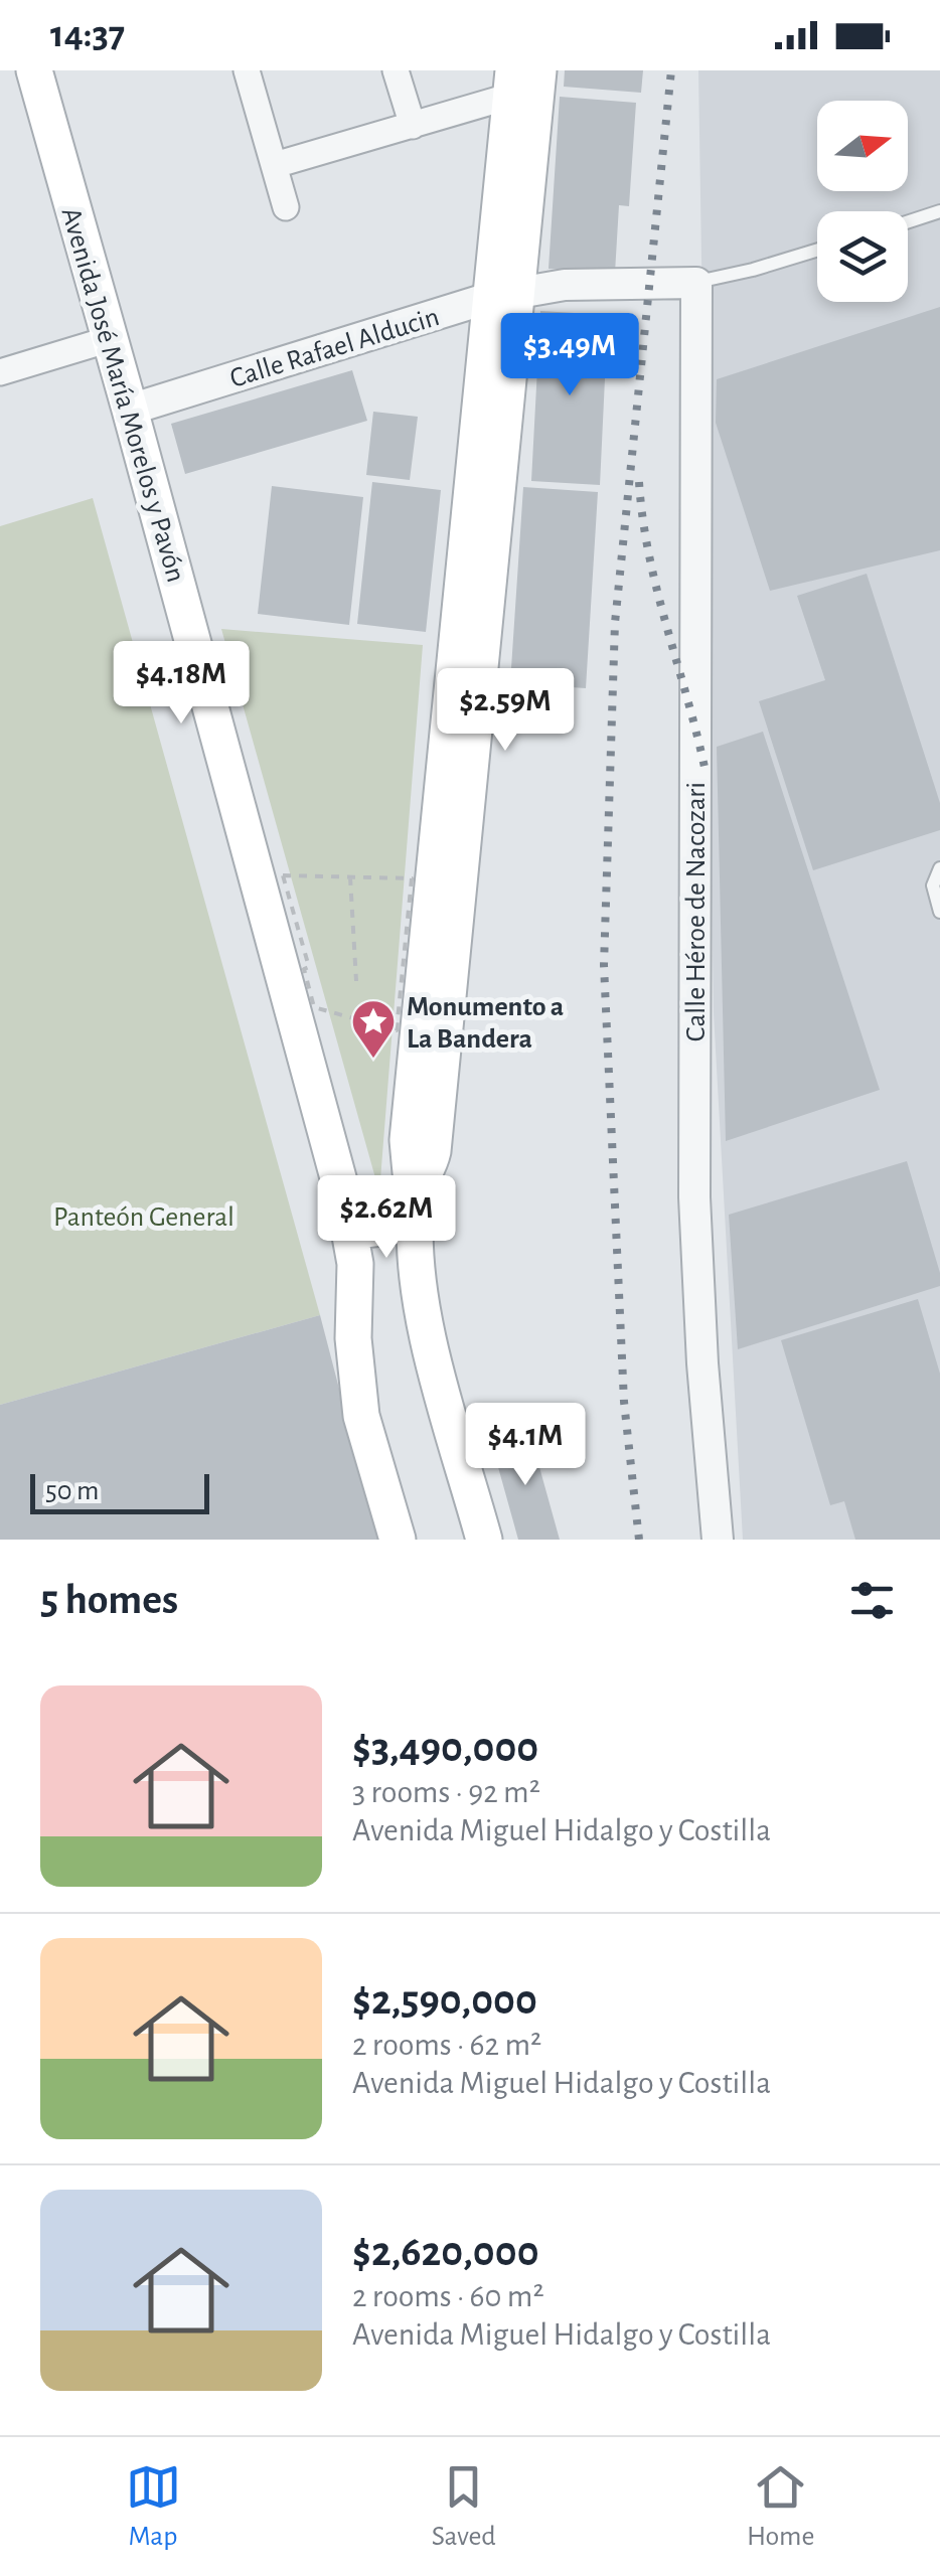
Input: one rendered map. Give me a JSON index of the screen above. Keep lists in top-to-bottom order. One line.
{"streets":{"main road":["Avenida José María Morelos y Pavón"],"street":["Calle Rafael Alducin","Calle Héroe de Nacozari"]},"crossings":[["Calle Rafael Alducin","Avenida José María Morelos y Pavón"],["Calle Rafael Alducin","Calle Héroe de Nacozari"]],"parks":["Panteón General"],"places":{"place":["Monumento a La Bandera"]},"scale_bar":"50 m","north":"right","page":{"status":"14:37","price":["$3.49M","$4.18M","$2.59M","$2.62M","$4.1M"],"scale":"50 m","heading":"5 homes","list":[{"name":"$3,490,000","note":"3 rooms · 92 m² · Avenida Miguel Hidalgo y Costilla"},{"name":"$2,590,000","note":"2 rooms · 62 m² · Avenida Miguel Hidalgo y Costilla"},{"name":"$2,620,000","note":"2 rooms · 60 m² · Avenida Miguel Hidalgo y Costilla"}],"tabs":["Map","Saved","Home"]}}
